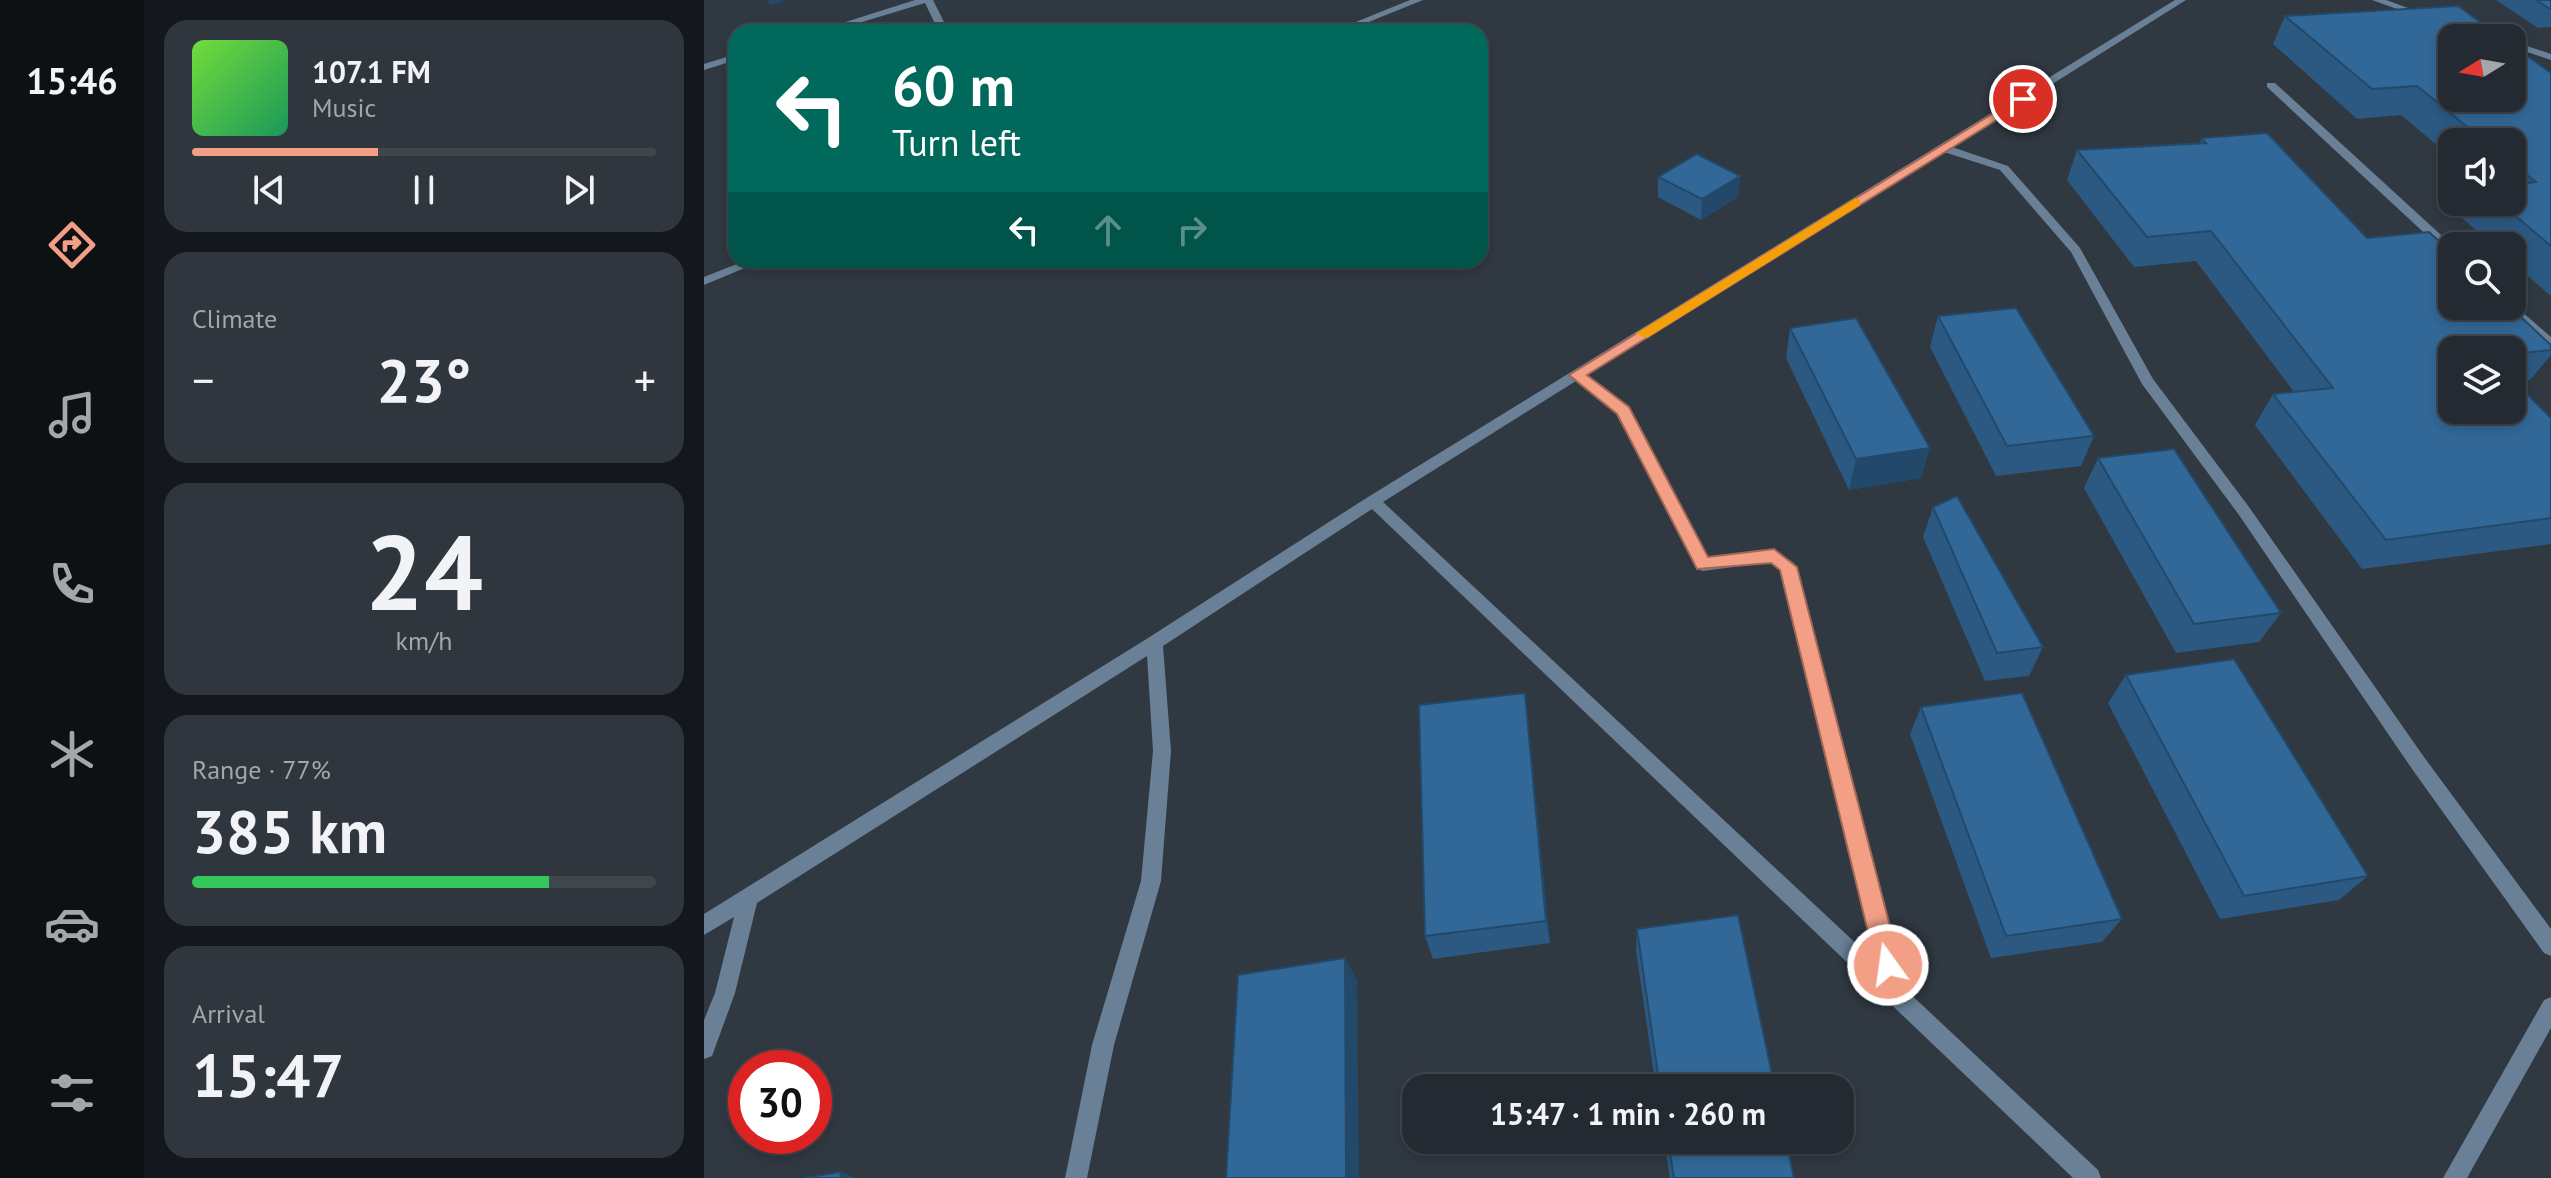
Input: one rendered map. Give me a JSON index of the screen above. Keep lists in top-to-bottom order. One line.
{"north":"left","page":{"tabs":"15:46","turn":["60 m","Turn left"],"song":["107.1 FM","Music"],"tile":["Climate",["24","km/h"],["Range · 77%","385 km"],["Arrival","15:47"]],"heat":["−","23°","+"],"limit":"30","trip":"15:47 · 1 min · 260 m"}}
